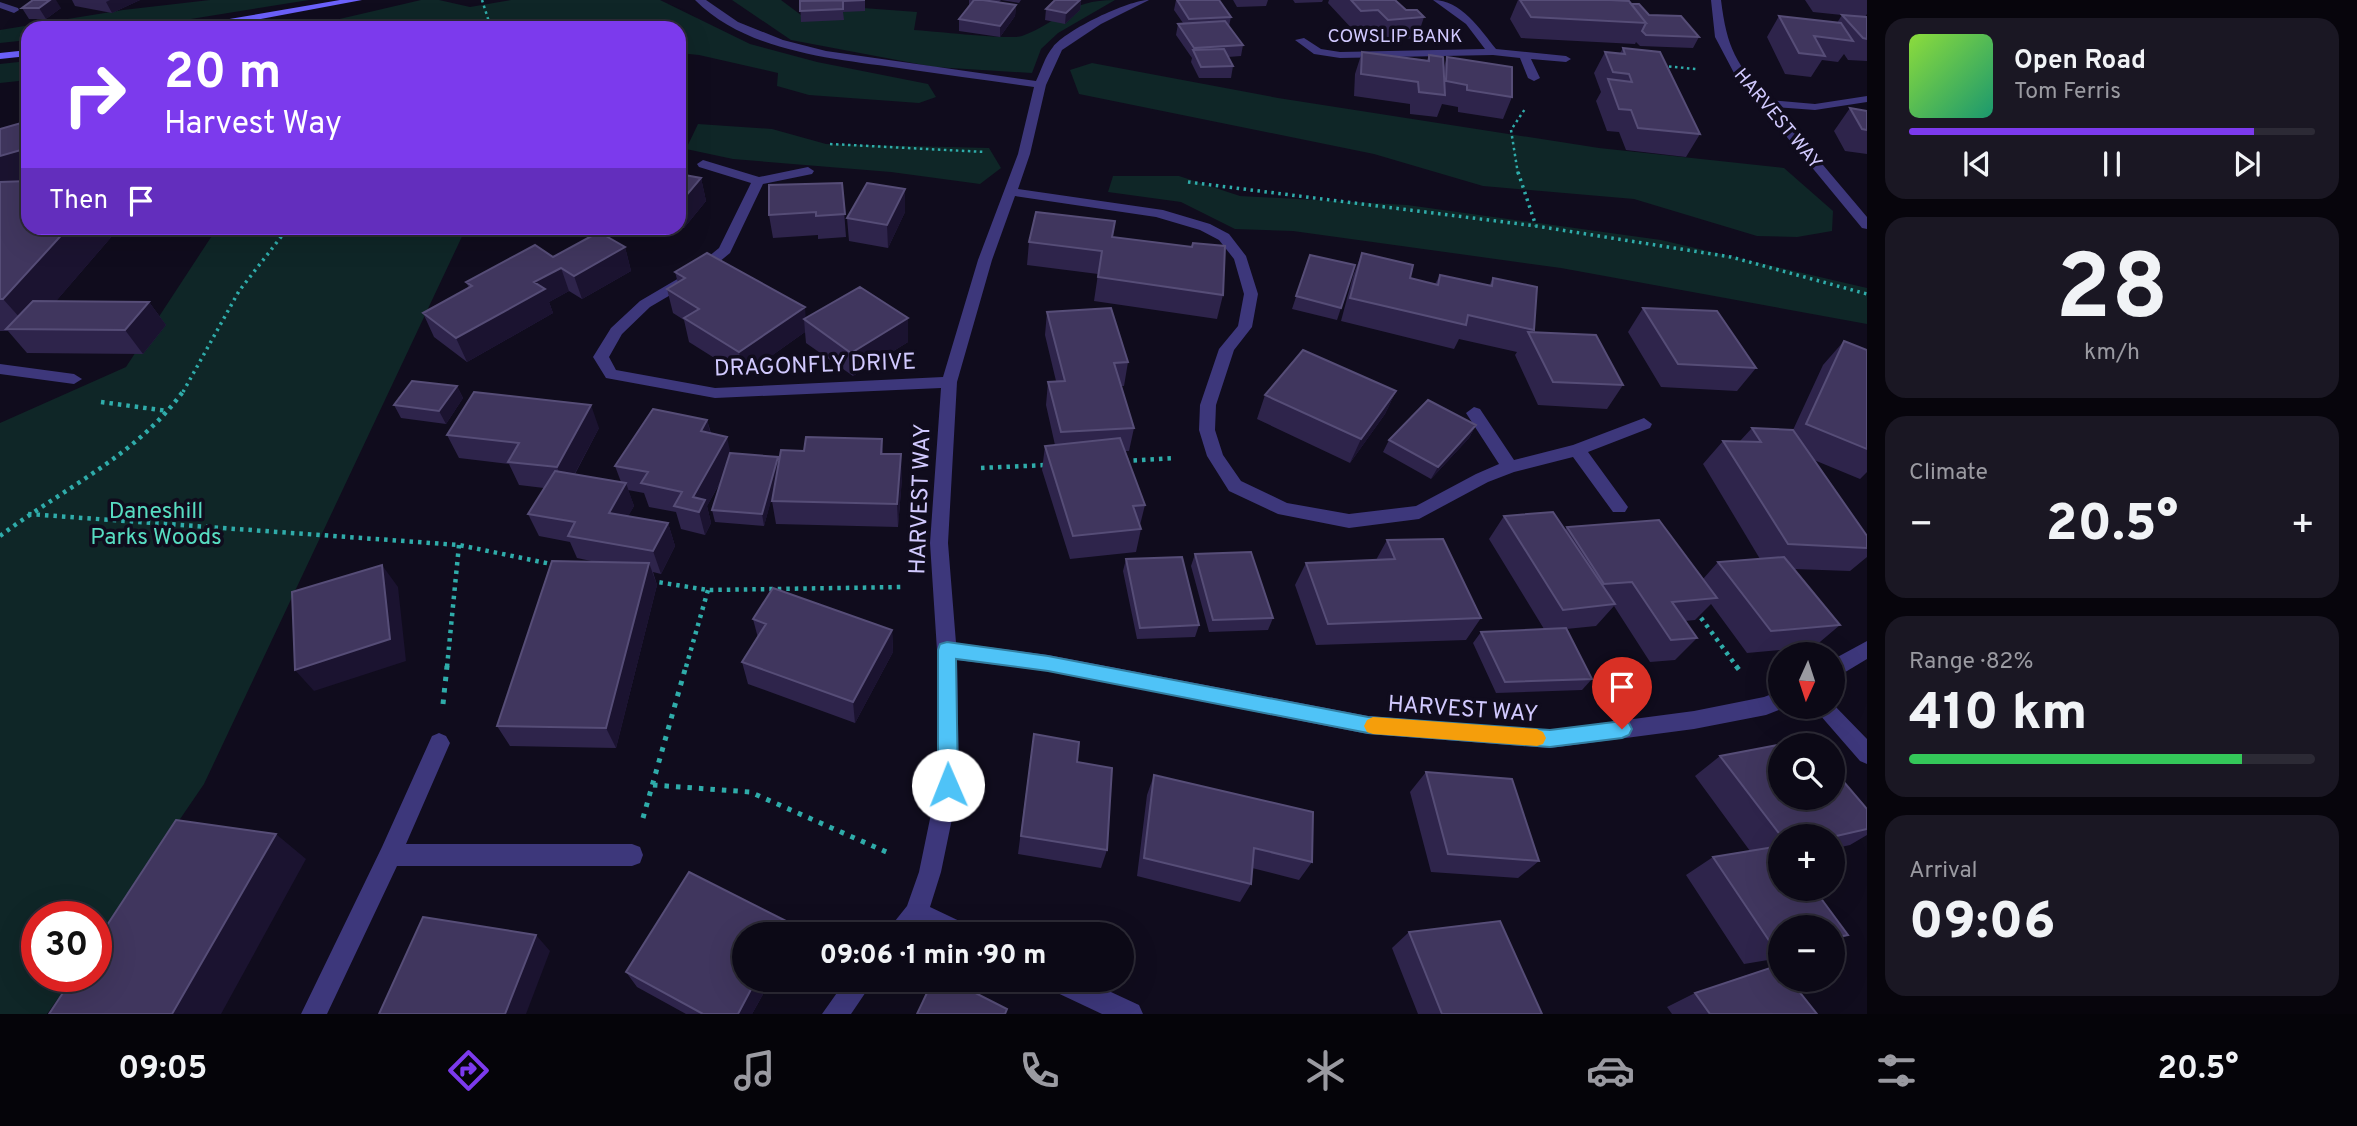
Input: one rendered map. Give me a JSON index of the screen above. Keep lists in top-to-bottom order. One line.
{"streets":{"street":["COWSLIP BANK","HARVEST WAY","DRAGONFLY DRIVE"]},"crossings":[["HARVEST WAY","DRAGONFLY DRIVE"]],"parks":["Daneshill Parks Woods"],"north":"bottom","page":{"turn":["20 m","Harvest Way"],"song":["Open Road","Tom Ferris"],"then":"Then","tile":[["28","km/h"],"Climate",["Range · 82%","410 km"],["Arrival","09:06"]],"heat":["−","20.5°","+"],"map_buttons":["+","−"],"limit":"30","trip":"09:06 · 1 min · 90 m","tabs":["09:05","20.5°"]}}
